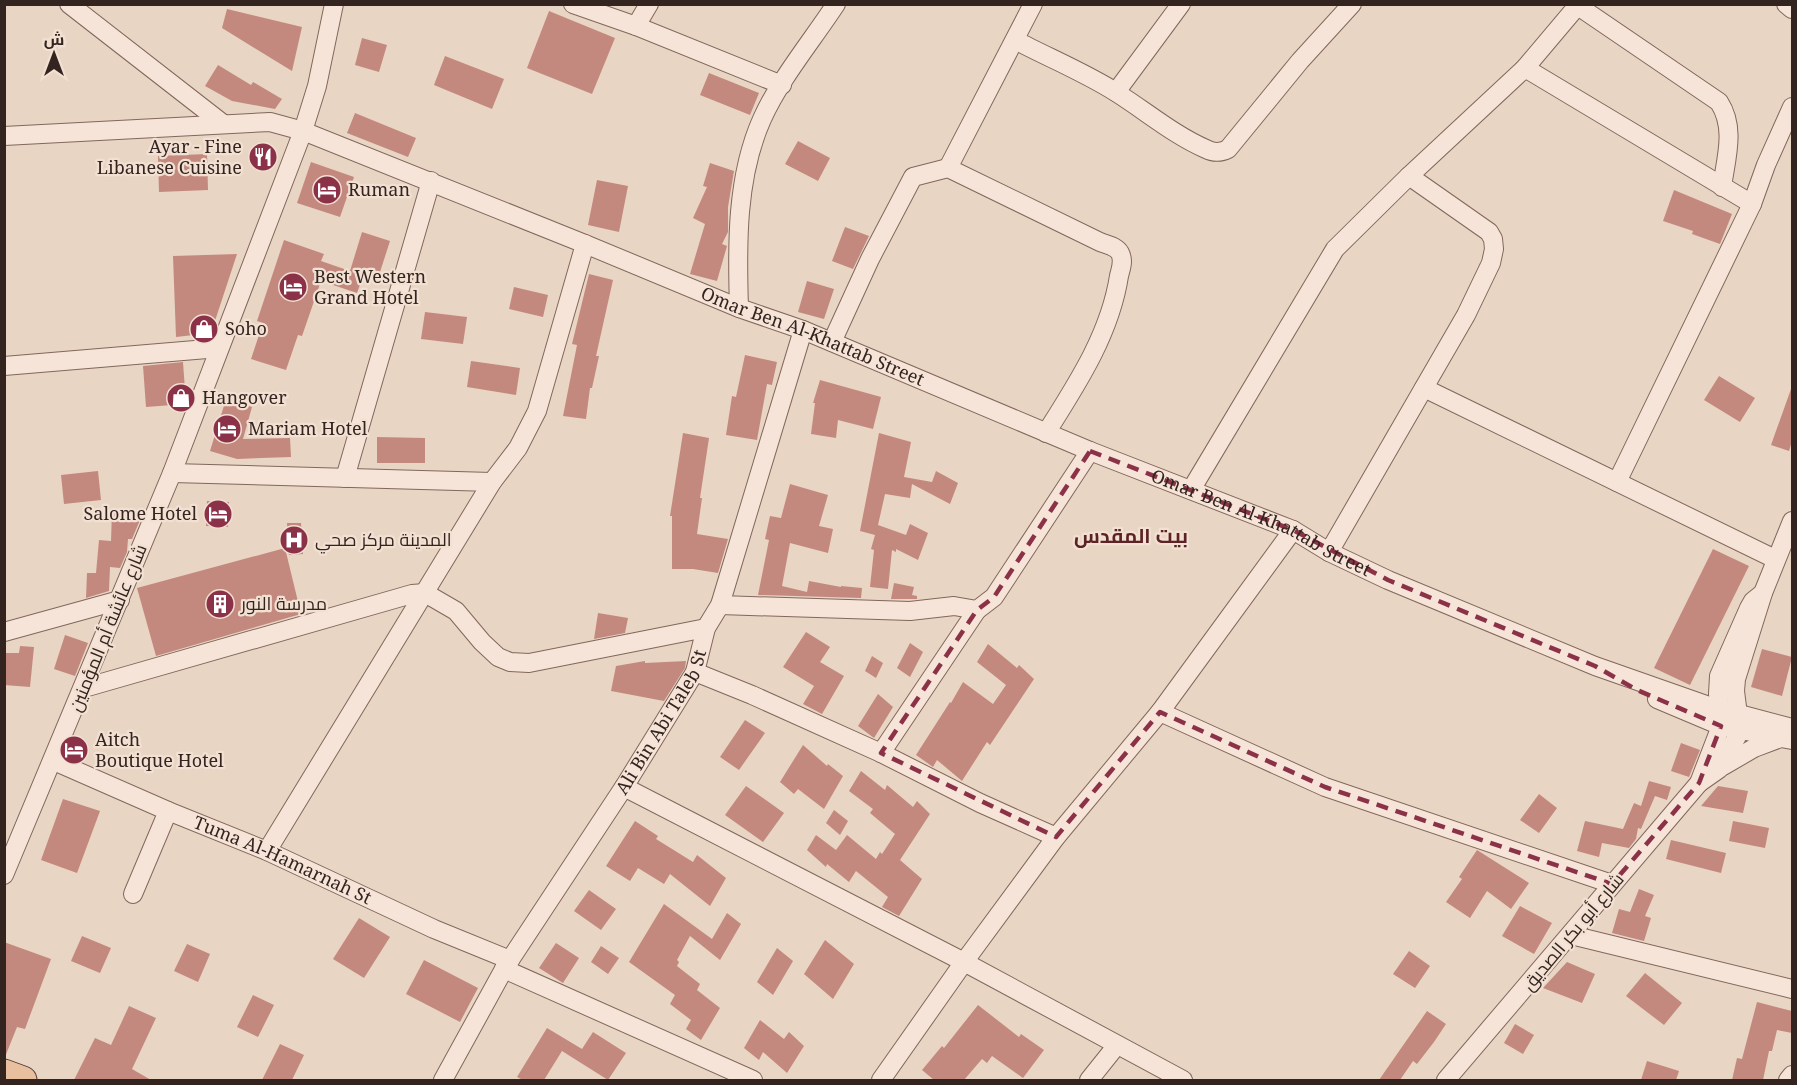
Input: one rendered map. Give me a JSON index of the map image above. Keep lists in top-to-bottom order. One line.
{"streets":{"street":["Omar Ben Al-Khattab Street","شارع عائشة أم المؤمنين","Ali Bin Abi Taleb St","Tuma Al-Hamarnah St","شارع أبو بكر الصديق"]},"crossings":[["Omar Ben Al-Khattab Street","شارع عائشة أم المؤمنين"],["Omar Ben Al-Khattab Street","Ali Bin Abi Taleb St"],["شارع عائشة أم المؤمنين","Tuma Al-Hamarnah St"],["Ali Bin Abi Taleb St","Tuma Al-Hamarnah St"]],"districts":["بيت المقدس"],"places":{"restaurant":["Ayar - Fine Libanese Cuisine"],"hotel":["Ruman","Best Western Grand Hotel","Mariam Hotel","Salome Hotel","Aitch Boutique Hotel"],"shop":["Soho","Hangover"],"hospital":["المدينة مركز صحي"],"building":["مدرسة النور"]},"north":"top"}
